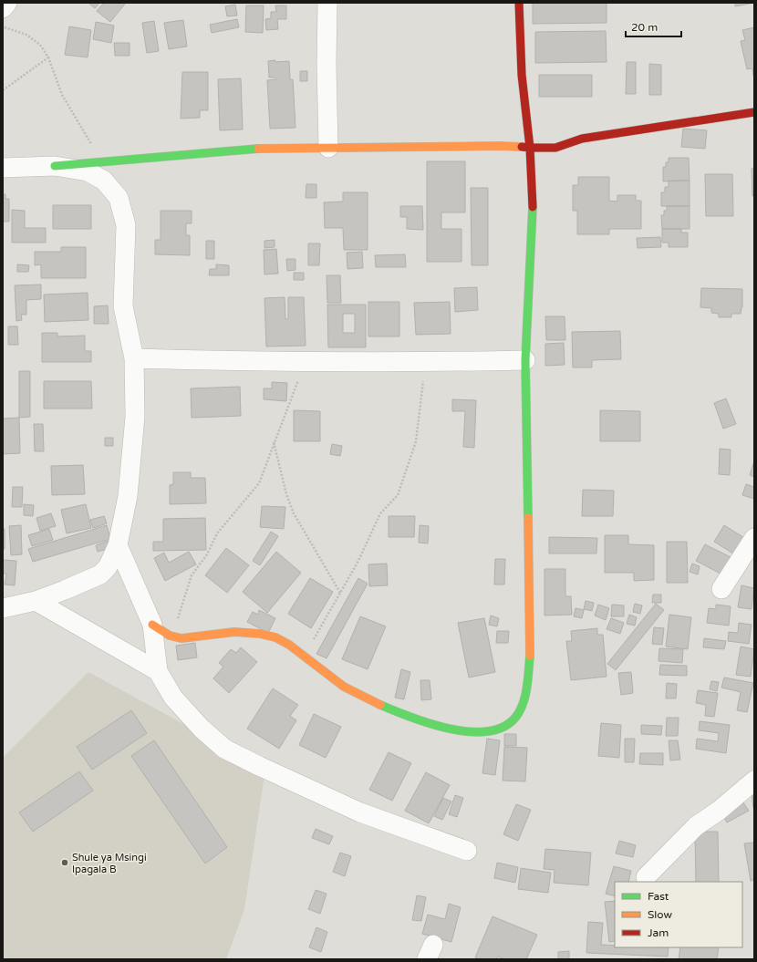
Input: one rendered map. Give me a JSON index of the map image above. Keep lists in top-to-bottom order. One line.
{"places":["Shule ya Msingi Ipagala B"],"legend":["Fast","Slow","Jam"],"scale_bar":"20 m"}
